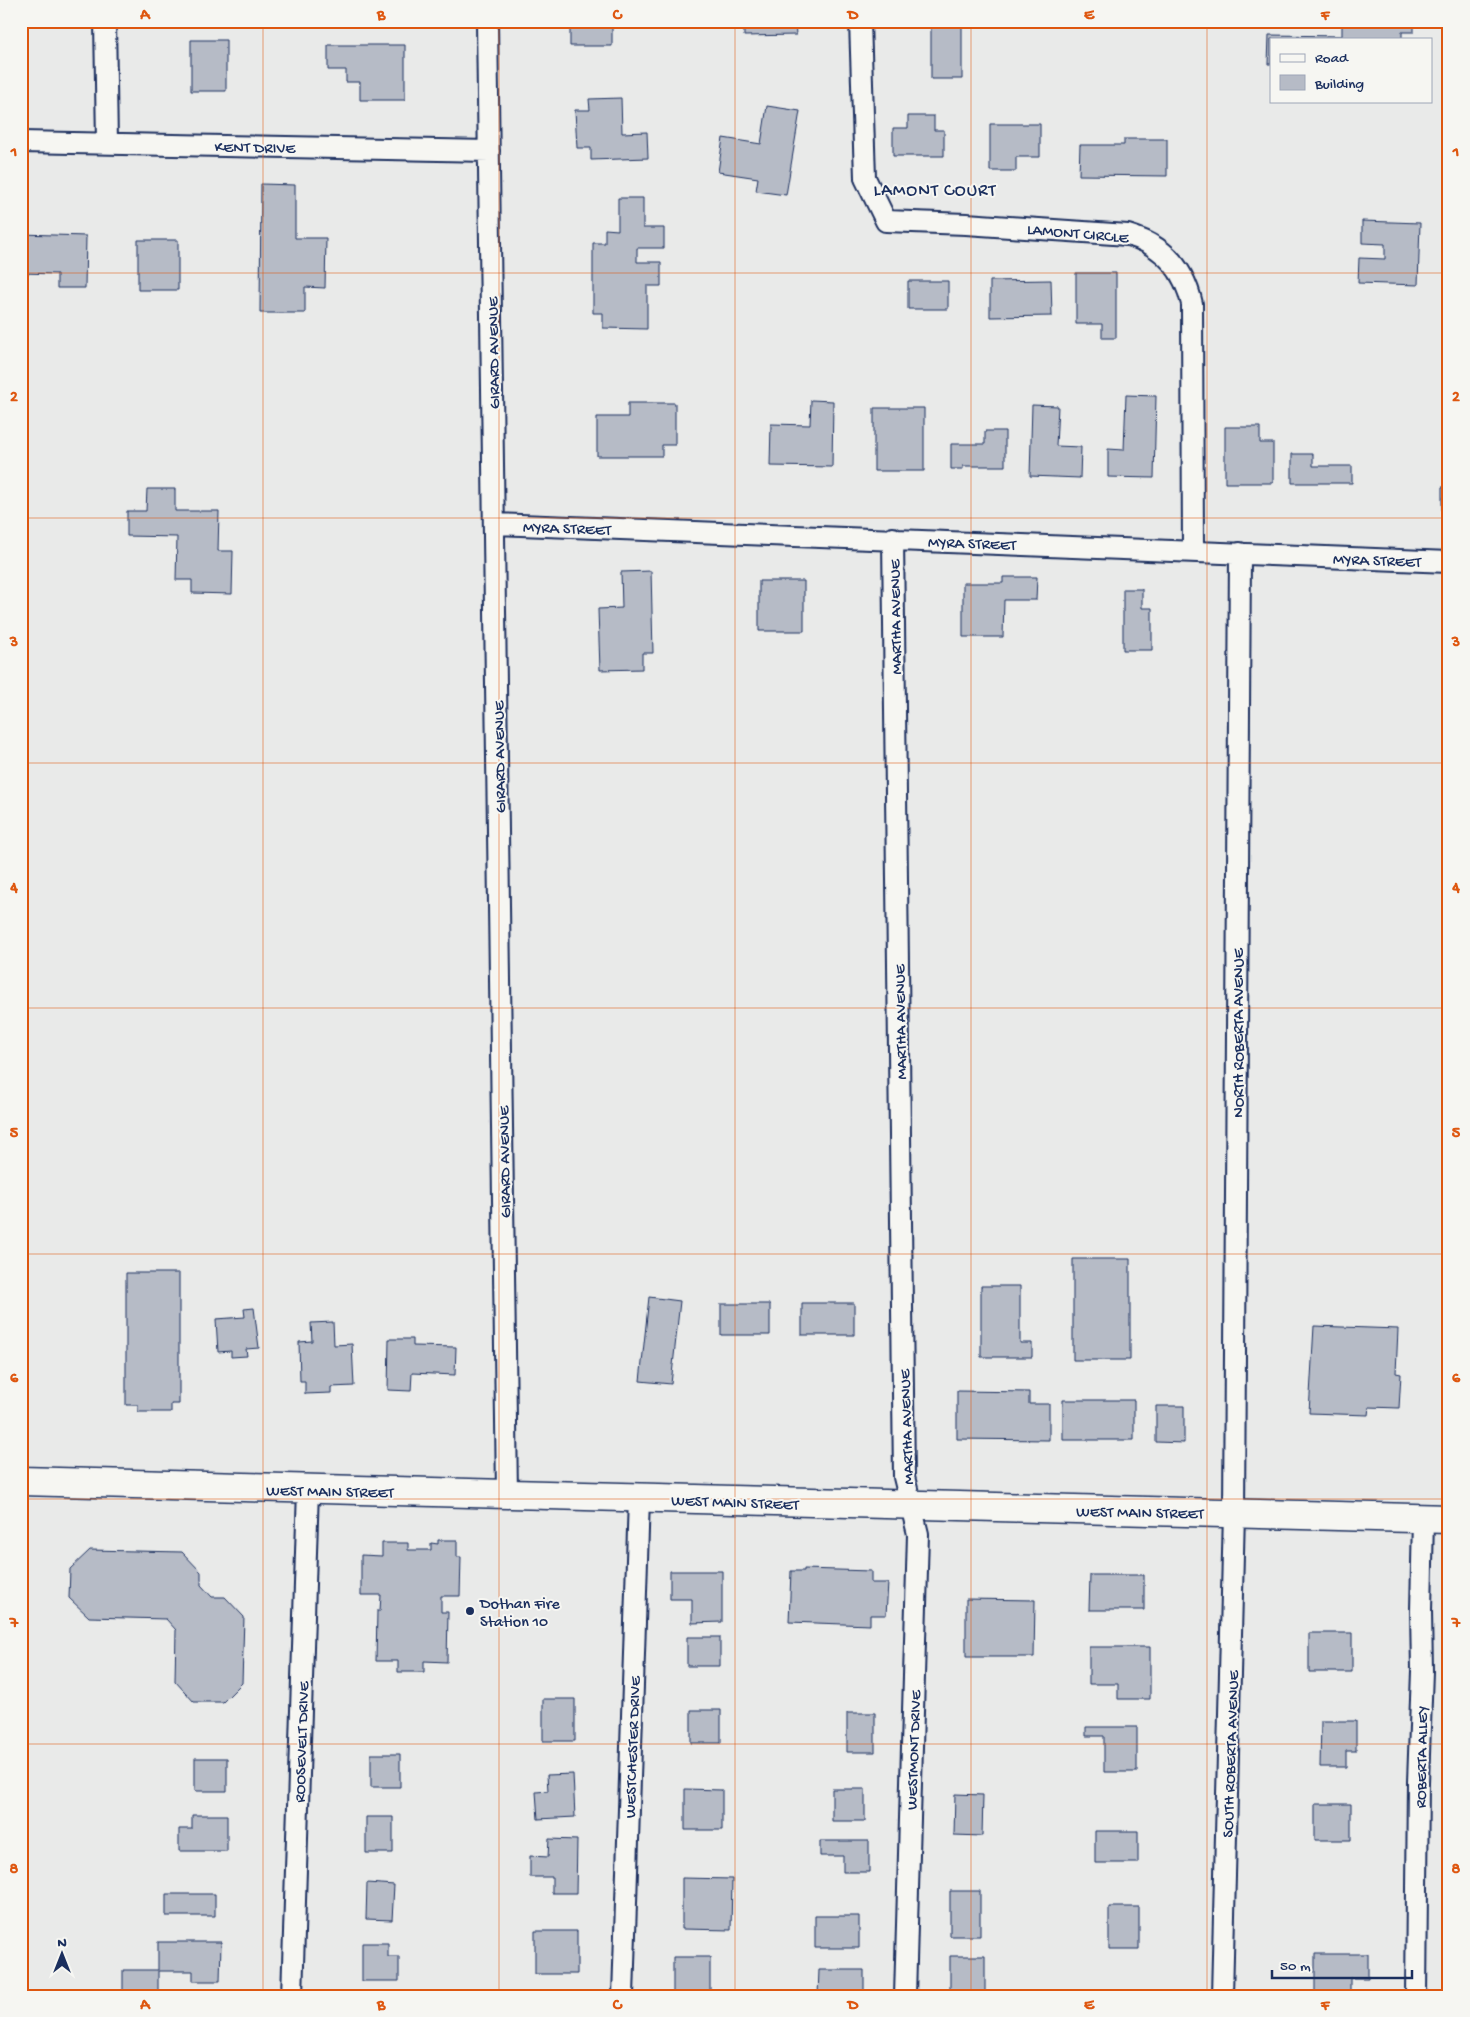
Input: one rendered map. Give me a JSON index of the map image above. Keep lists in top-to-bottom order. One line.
{"streets":{"main road":["WEST MAIN STREET"],"street":["KENT DRIVE","LAMONT CIRCLE","GIRARD AVENUE","MYRA STREET","MARTHA AVENUE","NORTH ROBERTA AVENUE","ROOSEVELT DRIVE","WESTCHESTER DRIVE","WESTMONT DRIVE","SOUTH ROBERTA AVENUE","ROBERTA ALLEY"]},"crossings":[["KENT DRIVE","GIRARD AVENUE"],["LAMONT CIRCLE","MYRA STREET"],["GIRARD AVENUE","MYRA STREET"],["GIRARD AVENUE","WEST MAIN STREET"],["MYRA STREET","MARTHA AVENUE"],["MYRA STREET","NORTH ROBERTA AVENUE"],["MARTHA AVENUE","WEST MAIN STREET"],["MARTHA AVENUE","WESTMONT DRIVE"],["NORTH ROBERTA AVENUE","WEST MAIN STREET"],["NORTH ROBERTA AVENUE","SOUTH ROBERTA AVENUE"],["WEST MAIN STREET","ROOSEVELT DRIVE"],["WEST MAIN STREET","WESTCHESTER DRIVE"],["WEST MAIN STREET","WESTMONT DRIVE"],["WEST MAIN STREET","SOUTH ROBERTA AVENUE"],["WEST MAIN STREET","ROBERTA ALLEY"]],"districts":["LAMONT COURT"],"places":["Dothan Fire Station 10"],"legend":["Road","Building"],"scale_bar":"50 m","north":"top","grid":{"columns":["A","B","C","D","E","F"],"rows":["1","2","3","4","5","6","7","8"]}}
